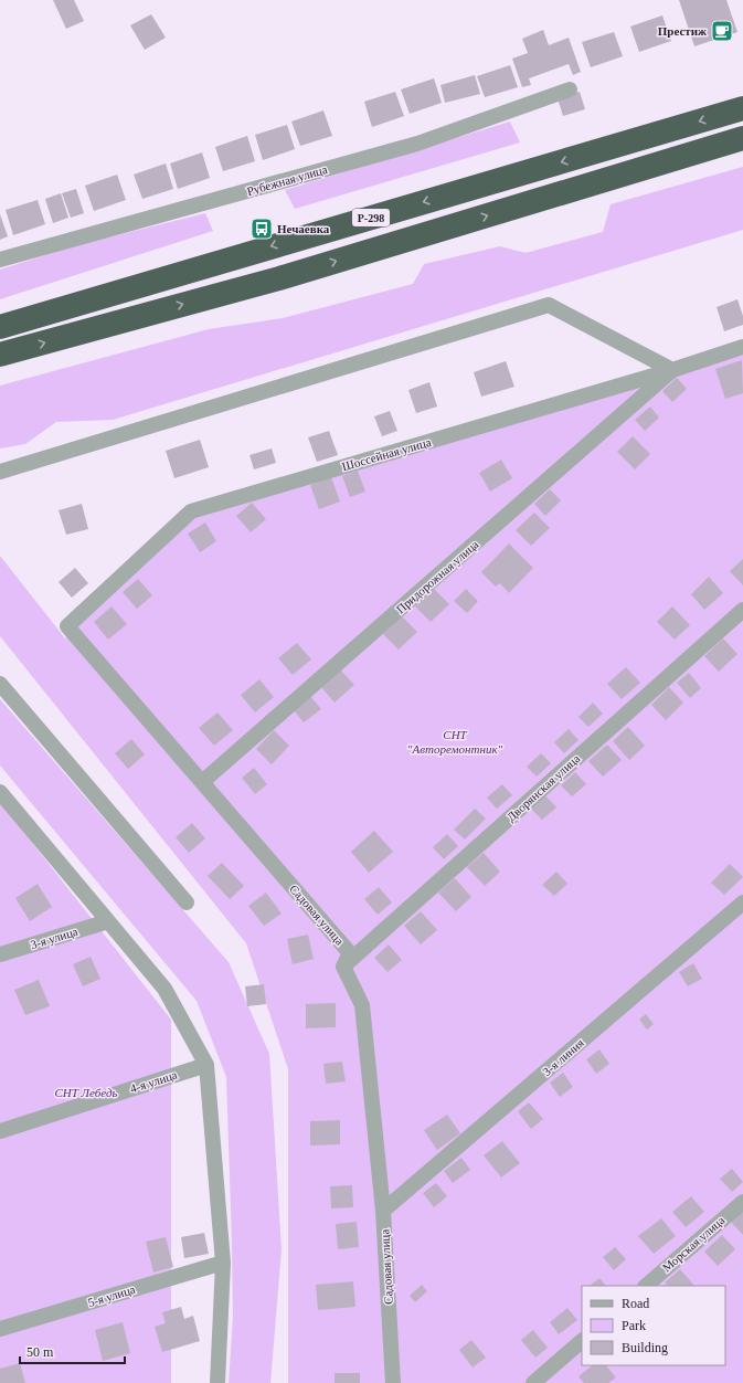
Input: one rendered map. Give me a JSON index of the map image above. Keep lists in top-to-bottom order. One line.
{"streets":{"highway":["Р-298"],"street":["Рубежная улица","Шоссейная улица","Придорожная улица","Дворянская улица","Садовая улица","3-я улица","3-я линия","4-я улица","Морская улица","5-я улица"]},"crossings":[["Шоссейная улица","Придорожная улица"],["Шоссейная улица","Садовая улица"],["Придорожная улица","Садовая улица"],["Дворянская улица","Садовая улица"],["Садовая улица","3-я линия"]],"parks":["СНТ \"Авторемонтник\"","СНТ Лебедь"],"places":{"cafe":["Престиж"],"bus stop":["Нечаевка"]},"legend":["Road","Park","Building"],"scale_bar":"50 m"}
